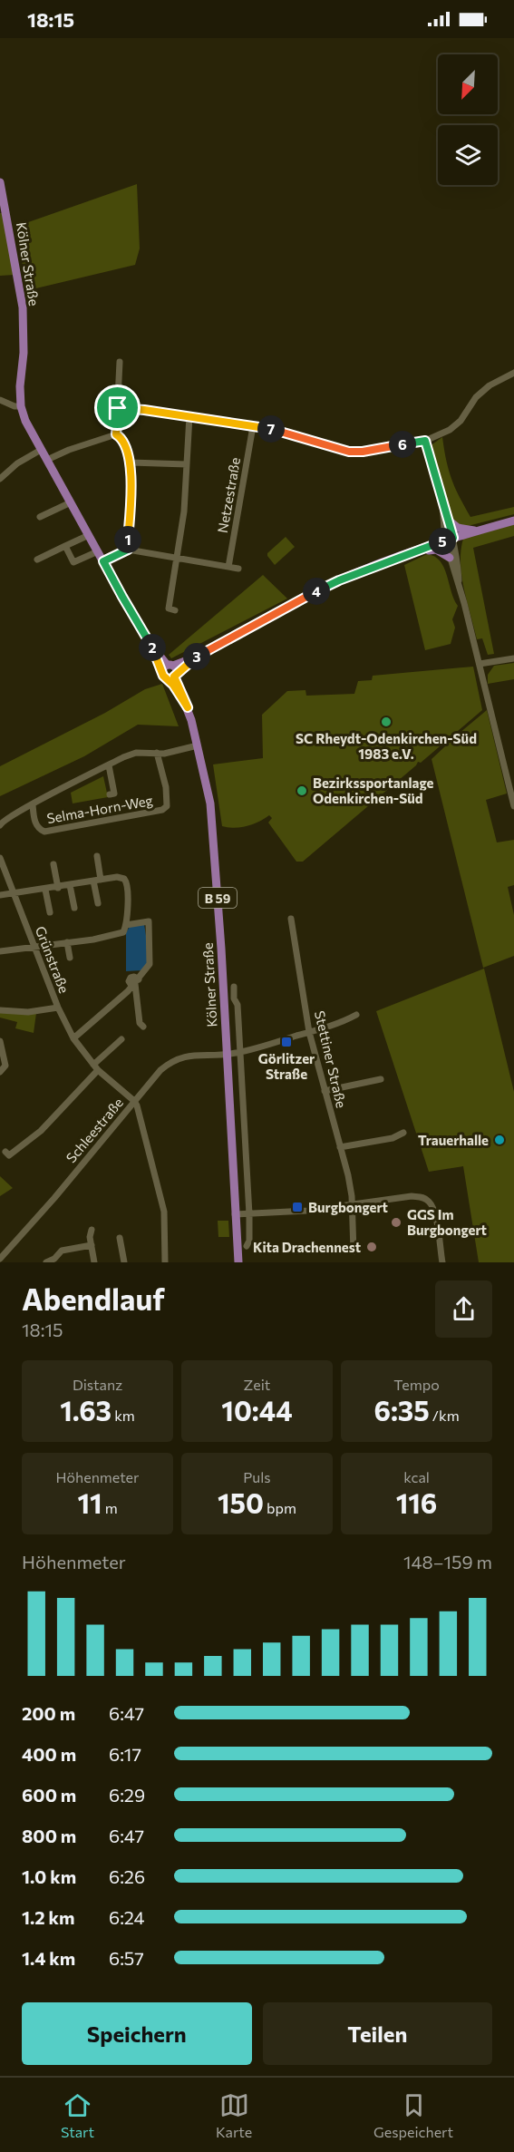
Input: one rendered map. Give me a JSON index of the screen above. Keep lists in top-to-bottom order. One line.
{"streets":{"main road":["Kölner Straße","B 59"],"street":["Netzestraße","Selma-Horn-Weg","Grünstraße","Stettiner Straße","Schleestraße"]},"crossings":[["Kölner Straße","Schleestraße"],["Grünstraße","Schleestraße"]],"places":{"other":["SC Rheydt-Odenkirchen-Süd 1983 e.V.","Bezirkssportanlage Odenkirchen-Süd","Trauerhalle","GGS Im Burgbongert","Kita Drachennest"],"transit":["Görlitzer Straße","Burgbongert"]},"north":"bottom left","page":{"status":"18:15","pins":["7","6","1","5","4","2","3"],"heading":["Abendlauf","18:15"],"stats":[["Distanz","1.63 km"],["Zeit","10:44"],["Tempo","6:35 /km"],["Höhenmeter","11 m"],["Puls","150 bpm"],["kcal","116"]],"chart":["Höhenmeter","148–159 m"],"list":[{"name":"200 m","note":"6:47"},{"name":"400 m","note":"6:17"},{"name":"600 m","note":"6:29"},{"name":"800 m","note":"6:47"},{"name":"1.0 km","note":"6:26"},{"name":"1.2 km","note":"6:24"},{"name":"1.4 km","note":"6:57"}],"buttons":["Speichern","Teilen"],"tabs":["Start","Karte","Gespeichert"]}}
